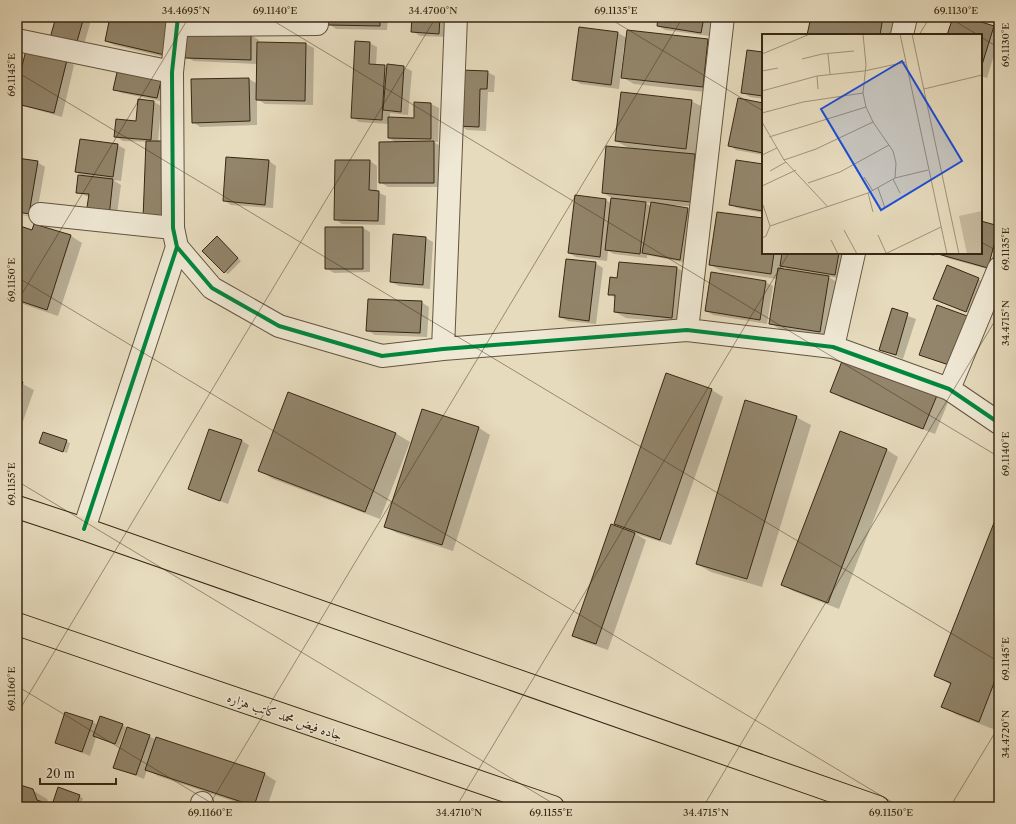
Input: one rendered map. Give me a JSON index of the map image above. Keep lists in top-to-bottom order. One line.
{"streets":{"main road":["جاده فیض محمد کاتب هزاره"]},"scale_bar":"20 m","coordinates":["34.4695°N","69.1140°E","34.4700°N","69.1135°E","69.1130°E","69.1145°E","69.1150°E","34.4715°N","69.1155°E","69.1160°E","34.4720°N","34.4710°N"]}
